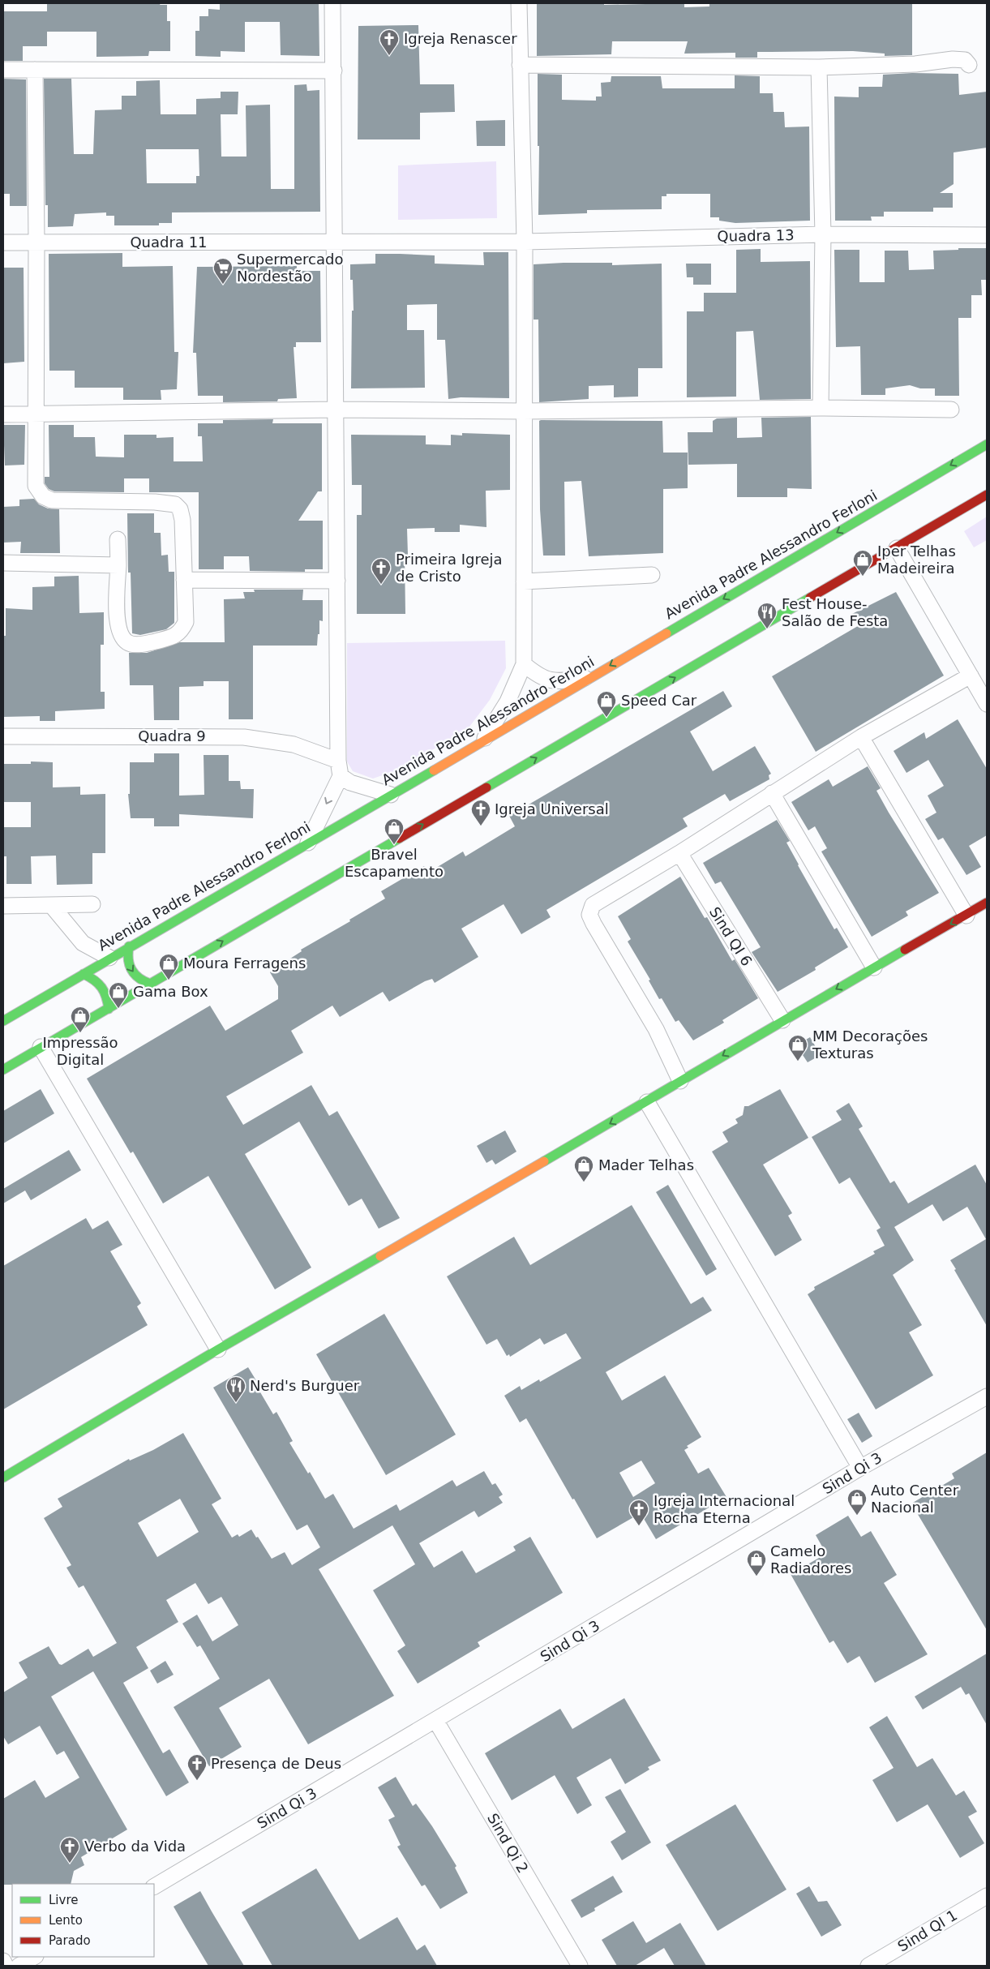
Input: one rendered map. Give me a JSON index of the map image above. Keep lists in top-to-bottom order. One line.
{"streets":{"main road":["Avenida Padre Alessandro Ferloni"],"street":["Quadra 13","Quadra 11","Quadra 9","Sind QI 6","Sind Qi 3","Sind Qi 2","Sind QI 1"]},"crossings":[["Quadra 13","Quadra 11"],["Sind Qi 3","Sind Qi 2"]],"places":{"church":["Igreja Renascer","Primeira Igreja de Cristo","Igreja Universal","Igreja Internacional Rocha Eterna","Presença de Deus","Verbo da Vida"],"supermarket":["Supermercado Nordestão"],"shop":["Iper Telhas Madeireira","Speed Car","Bravel Escapamento","Moura Ferragens","Gama Box","Impressão Digital","MM Decorações Texturas","Mader Telhas","Auto Center Nacional","Camelo Radiadores"],"restaurant":["Fest House- Salão de Festa","Nerd's Burguer"]},"legend":["Livre","Lento","Parado"]}
